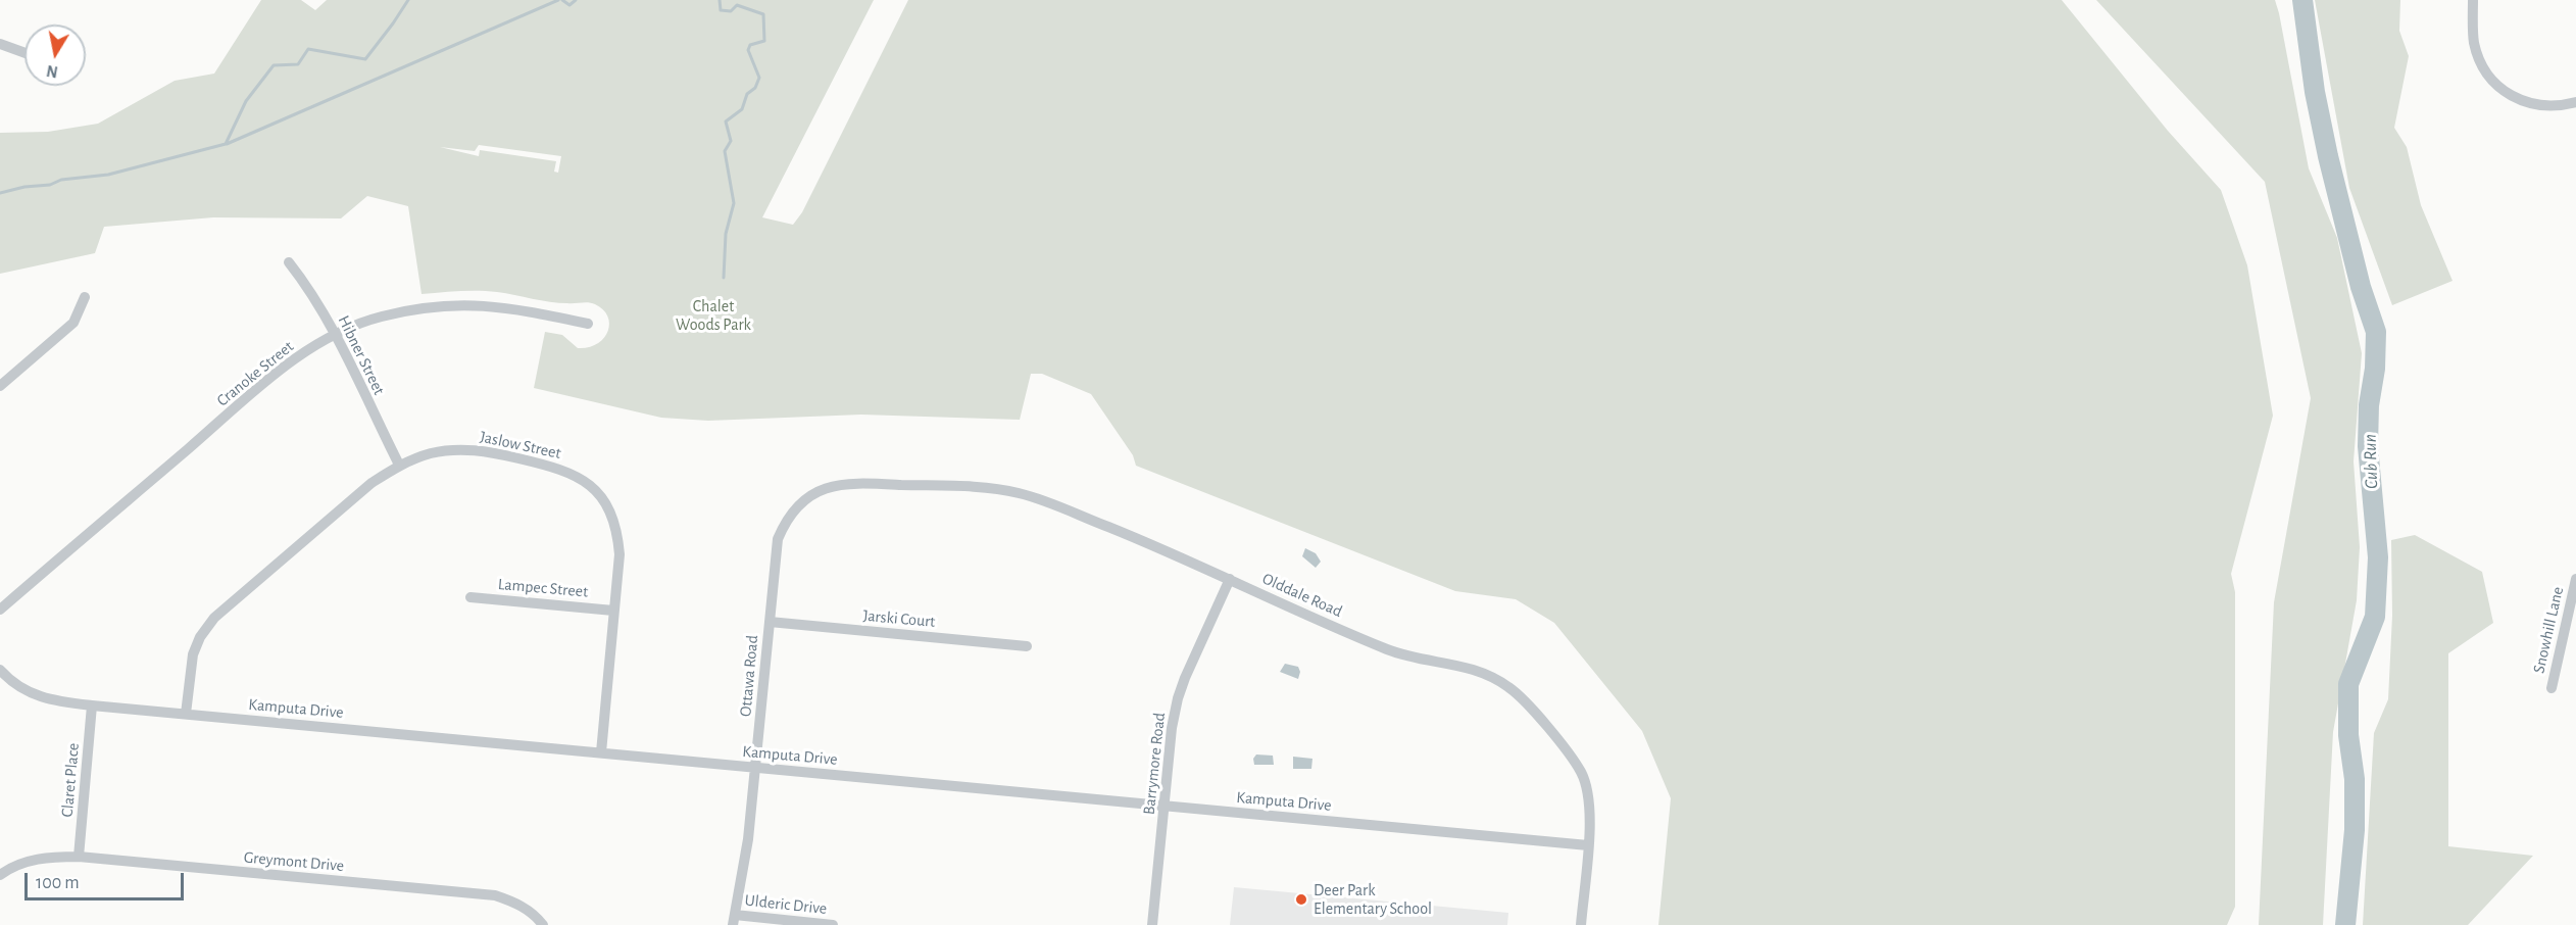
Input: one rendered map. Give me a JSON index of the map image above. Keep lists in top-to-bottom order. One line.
{"streets":{"street":["Hibner Street","Cranoke Street","Jaslow Street","Lampec Street","Olddale Road","Jarski Court","Snowhill Lane","Ottawa Road","Kamputa Drive","Barrymore Road","Claret Place","Greymont Drive","Ulderic Drive"]},"crossings":[["Hibner Street","Cranoke Street"],["Hibner Street","Jaslow Street"],["Jaslow Street","Lampec Street"],["Jaslow Street","Kamputa Drive"],["Olddale Road","Ottawa Road"],["Olddale Road","Kamputa Drive"],["Olddale Road","Barrymore Road"],["Jarski Court","Ottawa Road"],["Ottawa Road","Kamputa Drive"],["Ottawa Road","Ulderic Drive"],["Kamputa Drive","Barrymore Road"],["Kamputa Drive","Claret Place"],["Claret Place","Greymont Drive"]],"water":["Cub Run"],"parks":["Chalet Woods Park"],"places":["Deer Park Elementary School"],"scale_bar":"100 m","north":"bottom"}
